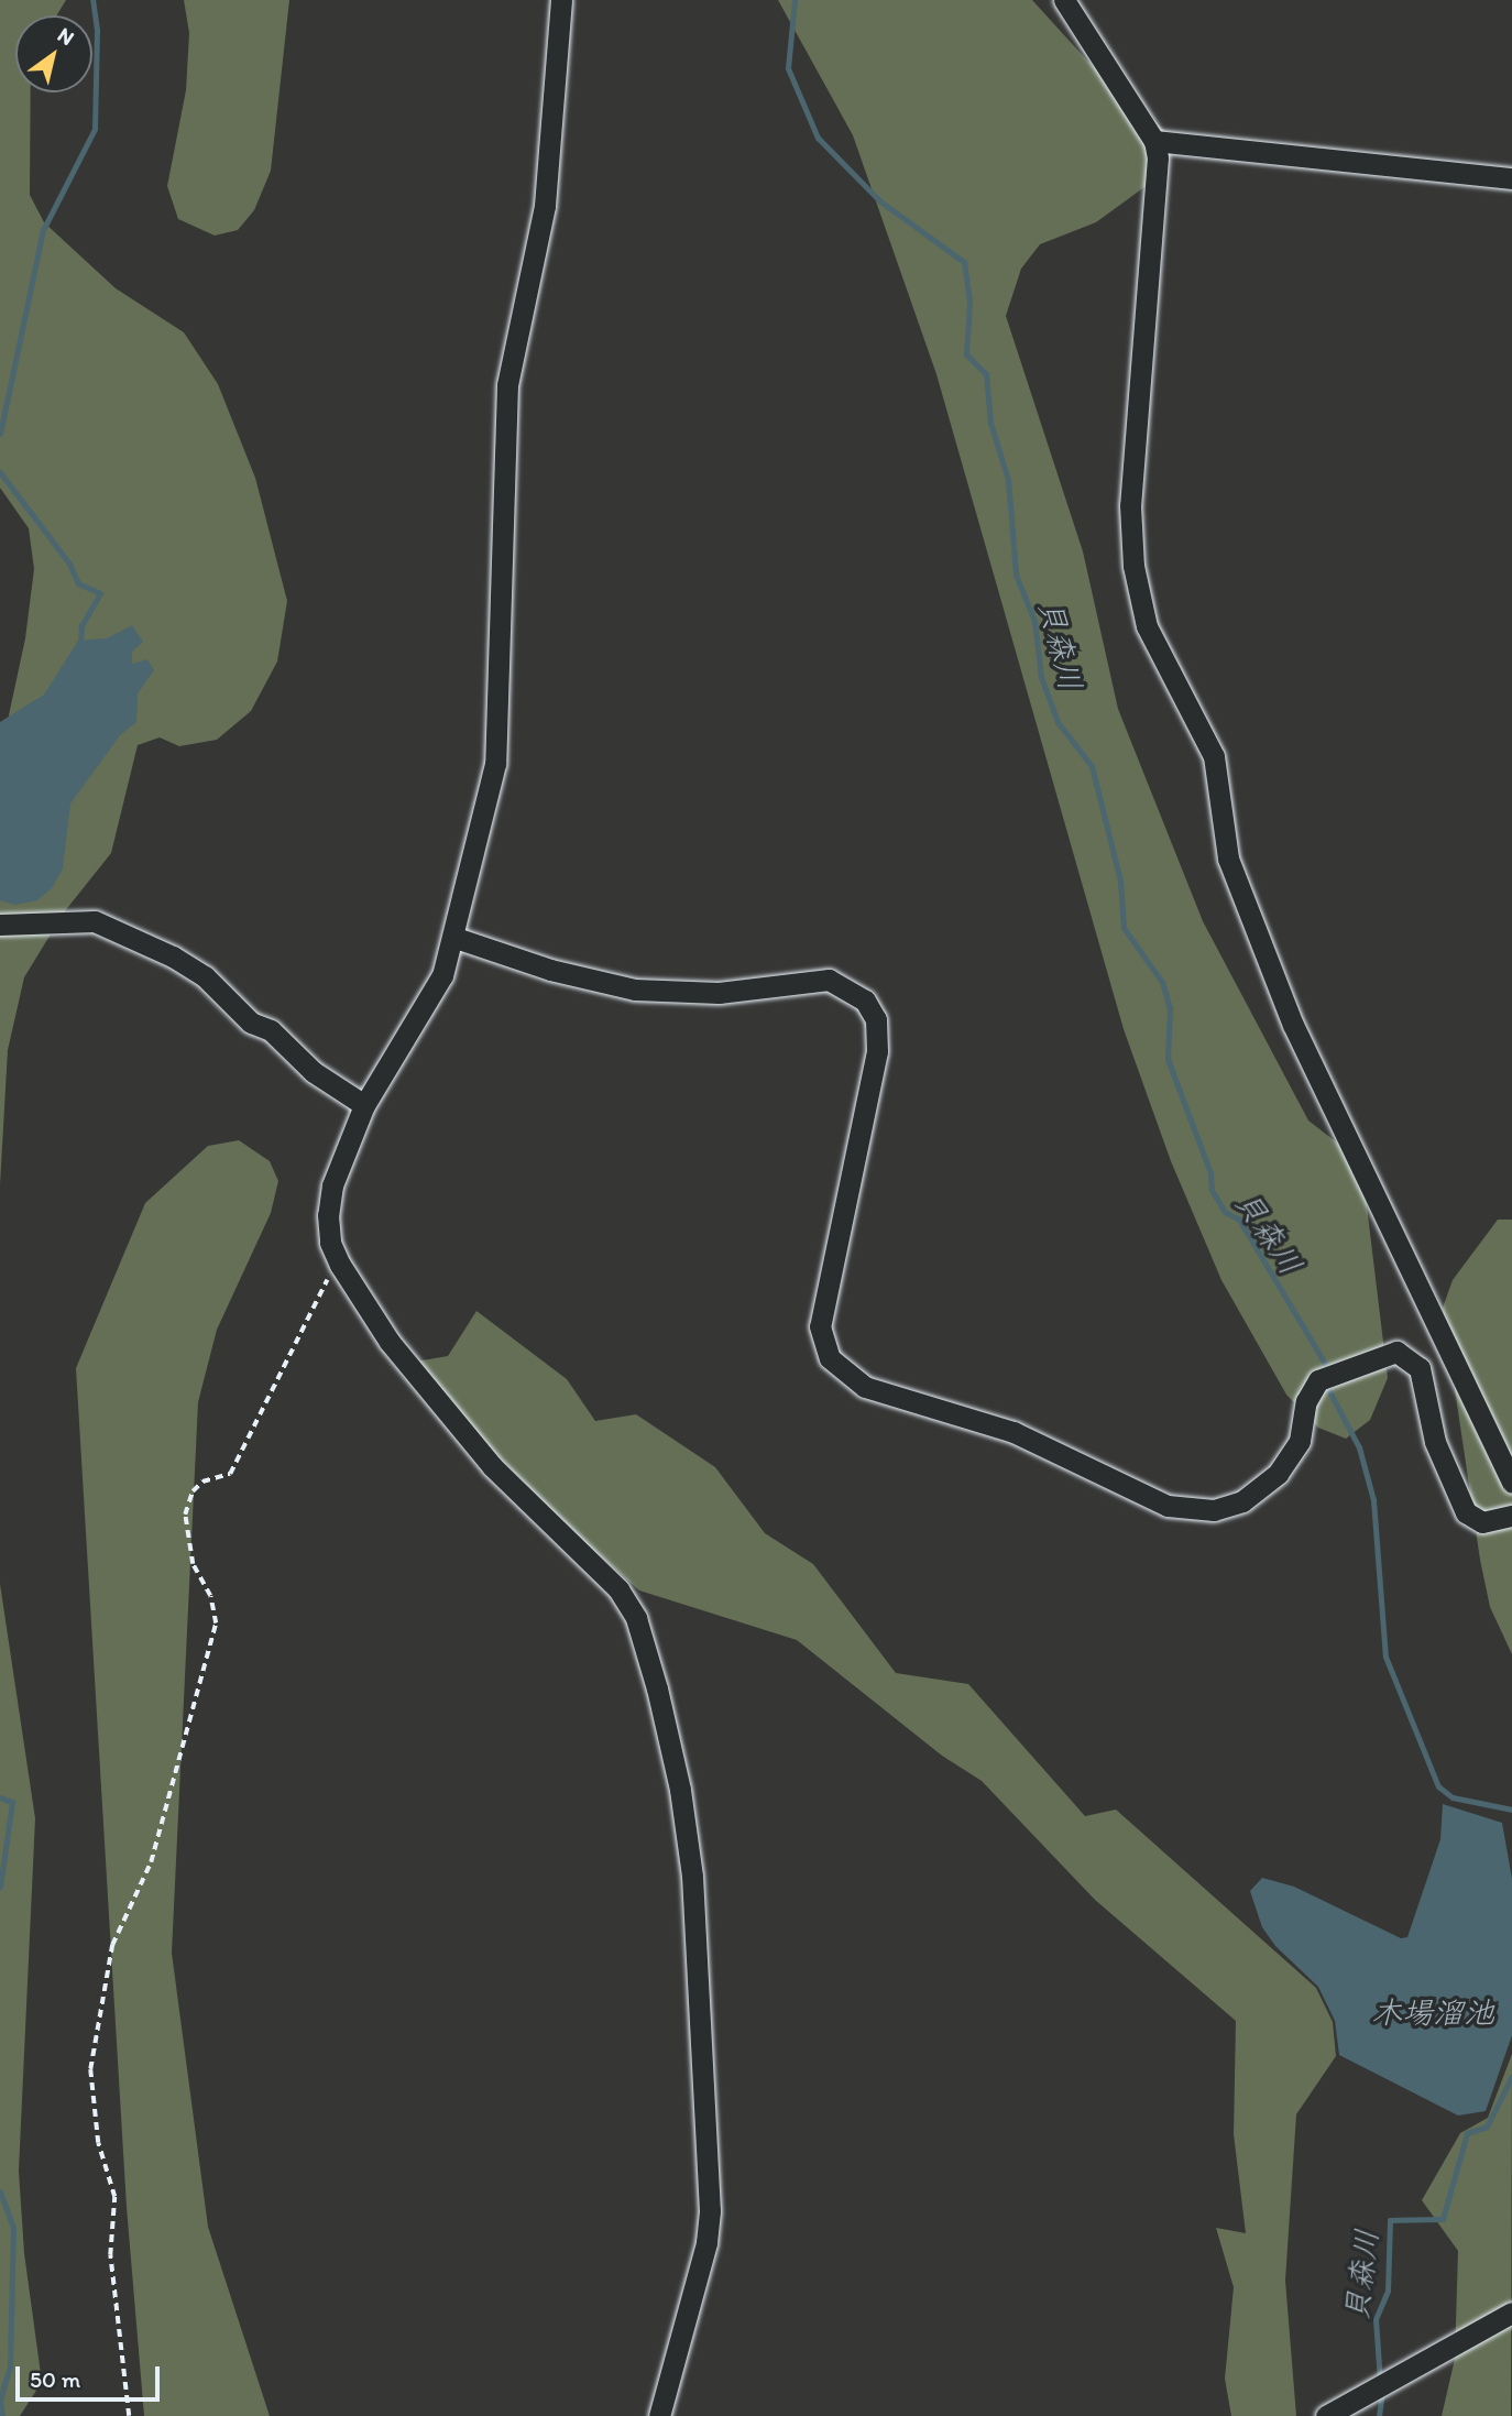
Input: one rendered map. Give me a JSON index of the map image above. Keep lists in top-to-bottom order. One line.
{"water":["貝森川","木場溜池"],"scale_bar":"50 m","north":"top right"}
